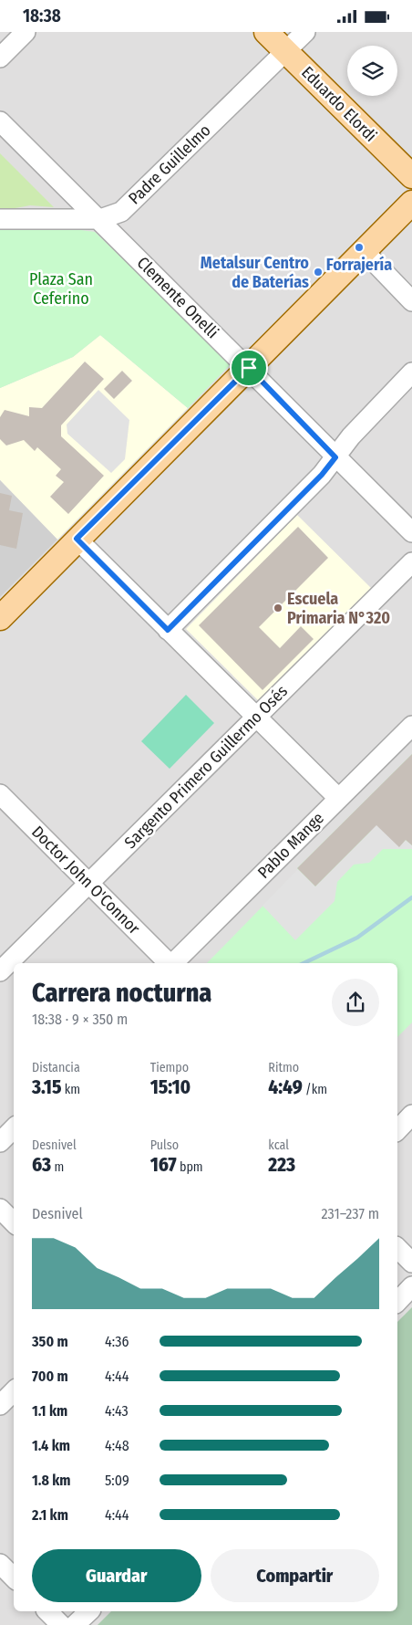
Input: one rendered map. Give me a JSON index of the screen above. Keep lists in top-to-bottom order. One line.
{"streets":{"main road":["Eduardo Elordi"],"street":["Padre Guillelmo","Clemente Onelli","Sargento Primero Guillermo Osés","Pablo Mange","Doctor John O'Connor"]},"crossings":[["Eduardo Elordi","Padre Guillelmo"],["Padre Guillelmo","Clemente Onelli"],["Sargento Primero Guillermo Osés","Doctor John O'Connor"]],"parks":["Plaza San Ceferino"],"places":["Forrajería","Metalsur Centro de Baterías","Escuela Primaria N°320"],"page":{"status":"18:38","heading":["Carrera nocturna","18:38 · 9 × 350 m"],"stats":[["Distancia","3.15 km"],["Tiempo","15:10"],["Ritmo","4:49 /km"],["Desnivel","63 m"],["Pulso","167 bpm"],["kcal","223"]],"chart":["Desnivel","231–237 m"],"list":[{"name":"350 m","note":"4:36"},{"name":"700 m","note":"4:44"},{"name":"1.1 km","note":"4:43"},{"name":"1.4 km","note":"4:48"},{"name":"1.8 km","note":"5:09"},{"name":"2.1 km","note":"4:44"}],"buttons":["Guardar","Compartir"]}}
